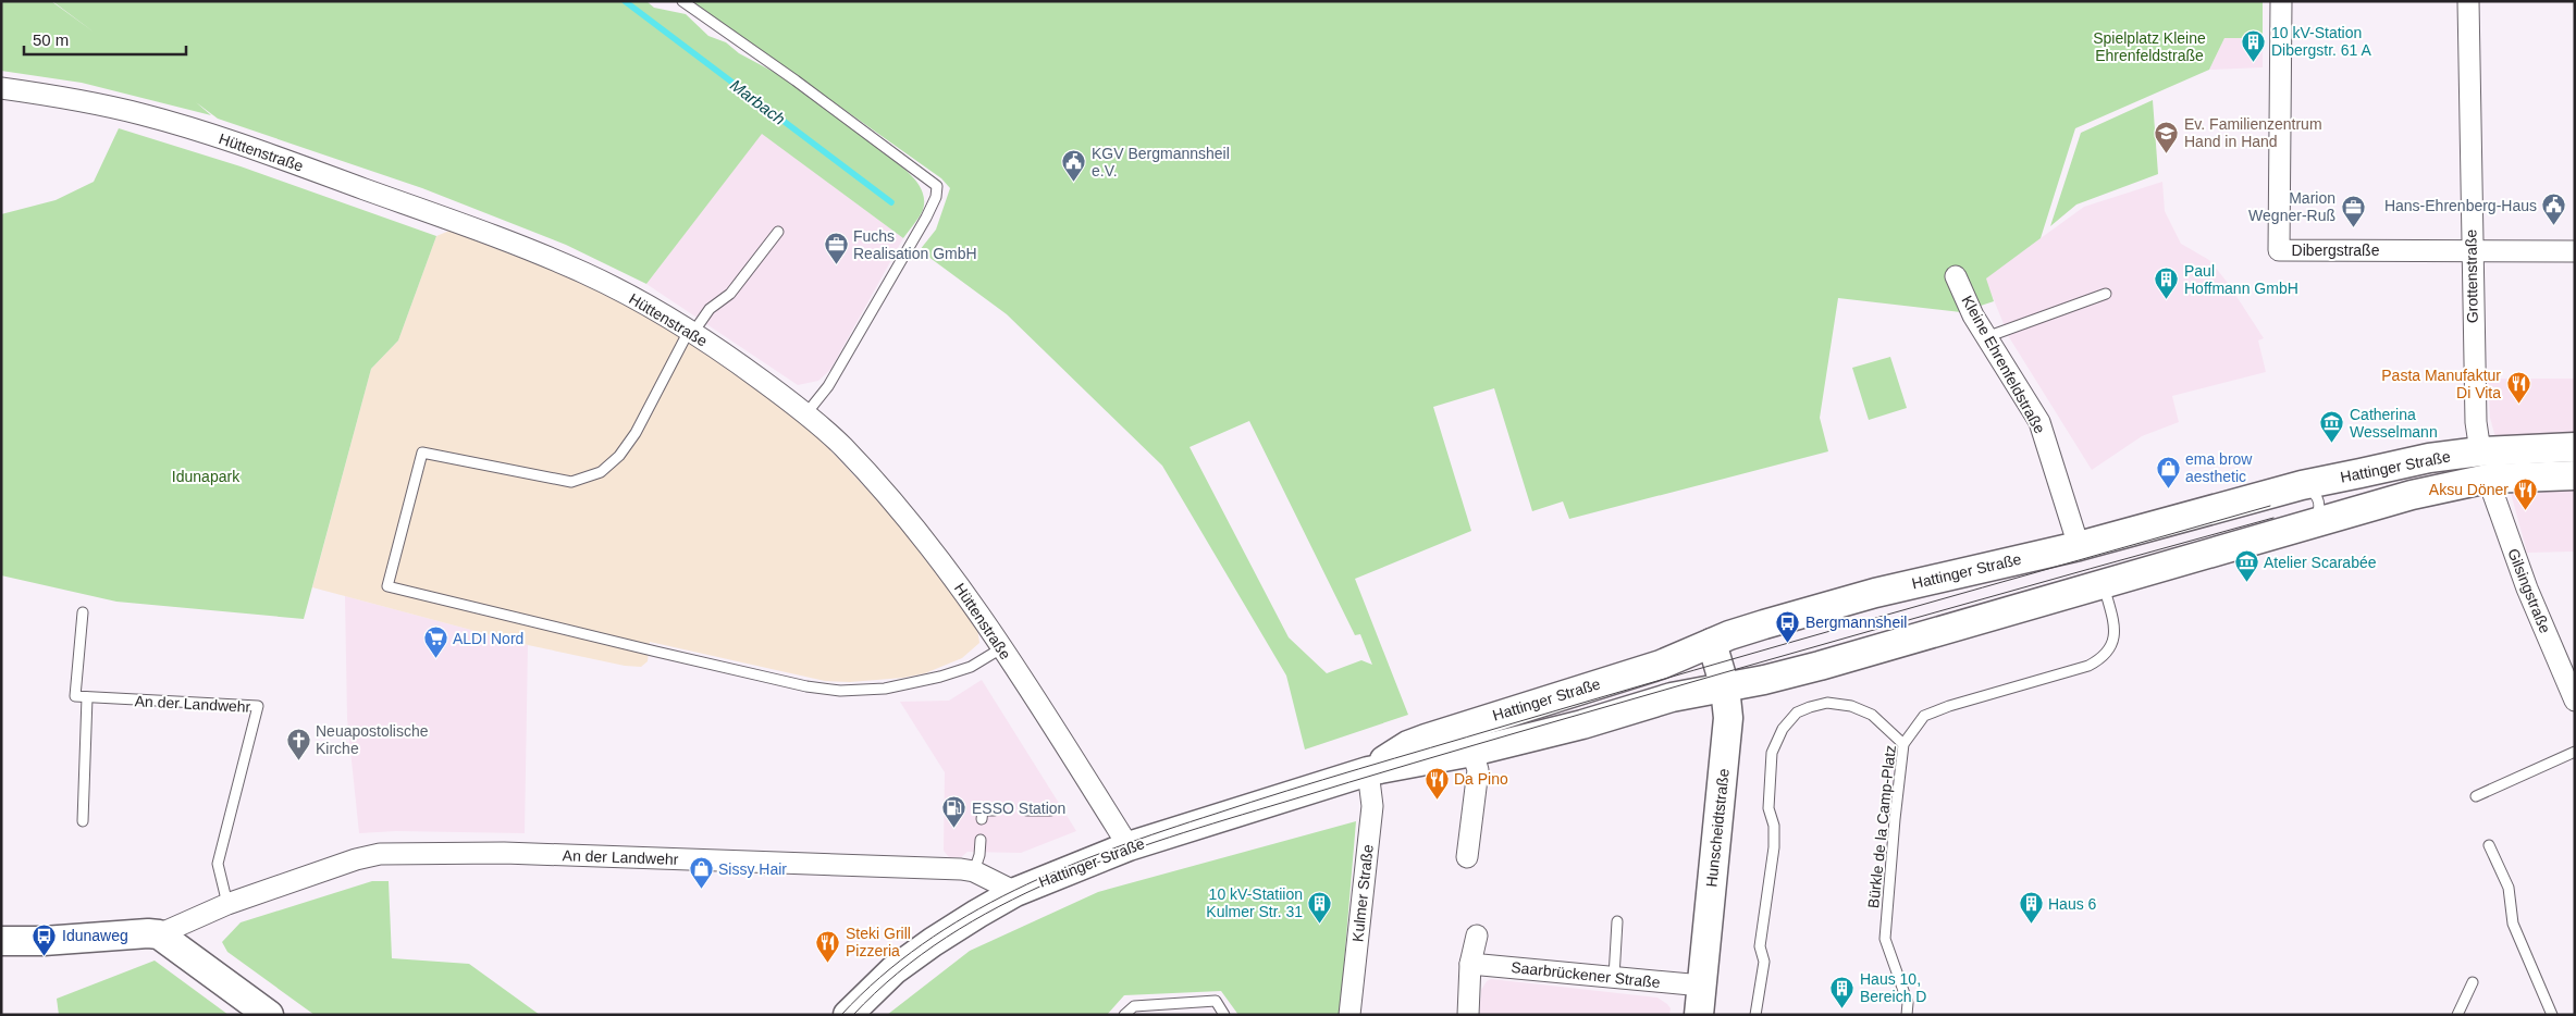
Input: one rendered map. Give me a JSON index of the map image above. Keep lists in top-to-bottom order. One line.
{"streets":{"main road":["Hattinger Straße","An der Landwehr","Hunscheidtstraße"],"street":["Hüttenstraße","Dibergstraße","Grottenstraße","Kleine Ehrenfeldstraße","Gilsingstraße","Kulmer Straße","Saarbrückener Straße"],"lane":["Bürkle de la Camp-Platz"]},"crossings":[["Hüttenstraße","Hattinger Straße"],["Dibergstraße","Grottenstraße"],["Grottenstraße","Hattinger Straße"],["Kleine Ehrenfeldstraße","Hattinger Straße"],["Hattinger Straße","Gilsingstraße"],["Hattinger Straße","An der Landwehr"],["Hattinger Straße","Bürkle de la Camp-Platz"],["Hattinger Straße","Hunscheidtstraße"],["Hattinger Straße","Kulmer Straße"],["Hunscheidtstraße","Saarbrückener Straße"]],"water":["Marbach"],"parks":["Spielplatz Kleine Ehrenfeldstraße","Idunapark"],"places":{"building":["10 kV-Station Dibergstr. 61 A","Paul Hoffmann GmbH","10 kV-Statiion Kulmer Str. 31","Haus 6","Haus 10, Bereich D"],"school or university":["Ev. Familienzentrum Hand in Hand"],"public building":["KGV Bergmannsheil e.V.","Hans-Ehrenberg-Haus"],"office":["Marion Wegner-Ruß","Fuchs Realisation GmbH"],"restaurant":["Pasta Manufaktur Di Vita","Aksu Döner","Da Pino","Steki Grill Pizzeria"],"museum":["Catherina Wesselmann","Atelier Scarabée"],"shop":["ema brow aesthetic","Sissy Hair"],"bus stop":["Bergmannsheil","Idunaweg"],"supermarket":["ALDI Nord"],"church":["Neuapostolische Kirche"],"fuel station":["ESSO Station"]},"scale_bar":"50 m"}
